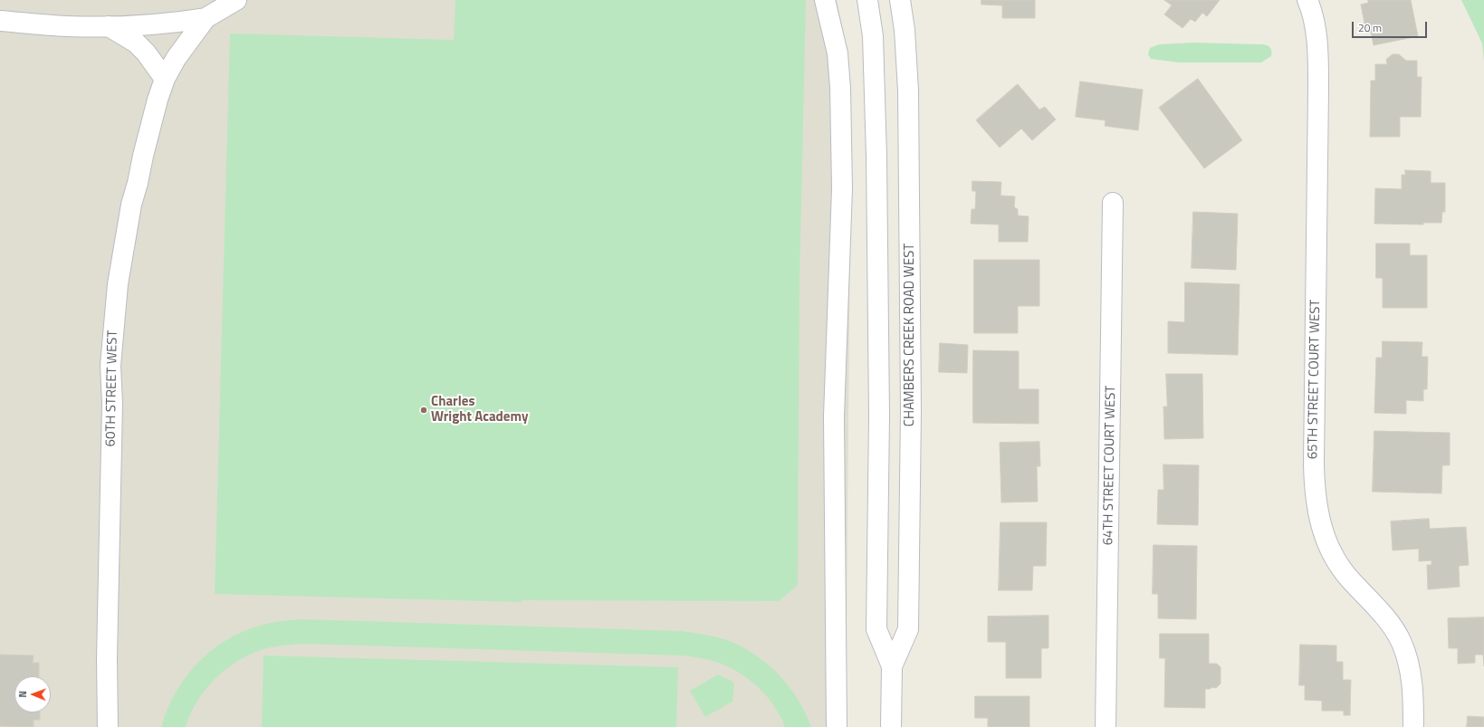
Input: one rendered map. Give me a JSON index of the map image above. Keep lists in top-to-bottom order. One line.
{"streets":{"street":["CHAMBERS CREEK ROAD WEST","65TH STREET COURT WEST","60TH STREET WEST","64TH STREET COURT WEST"]},"places":["Charles Wright Academy"],"scale_bar":"20 m","north":"left"}
